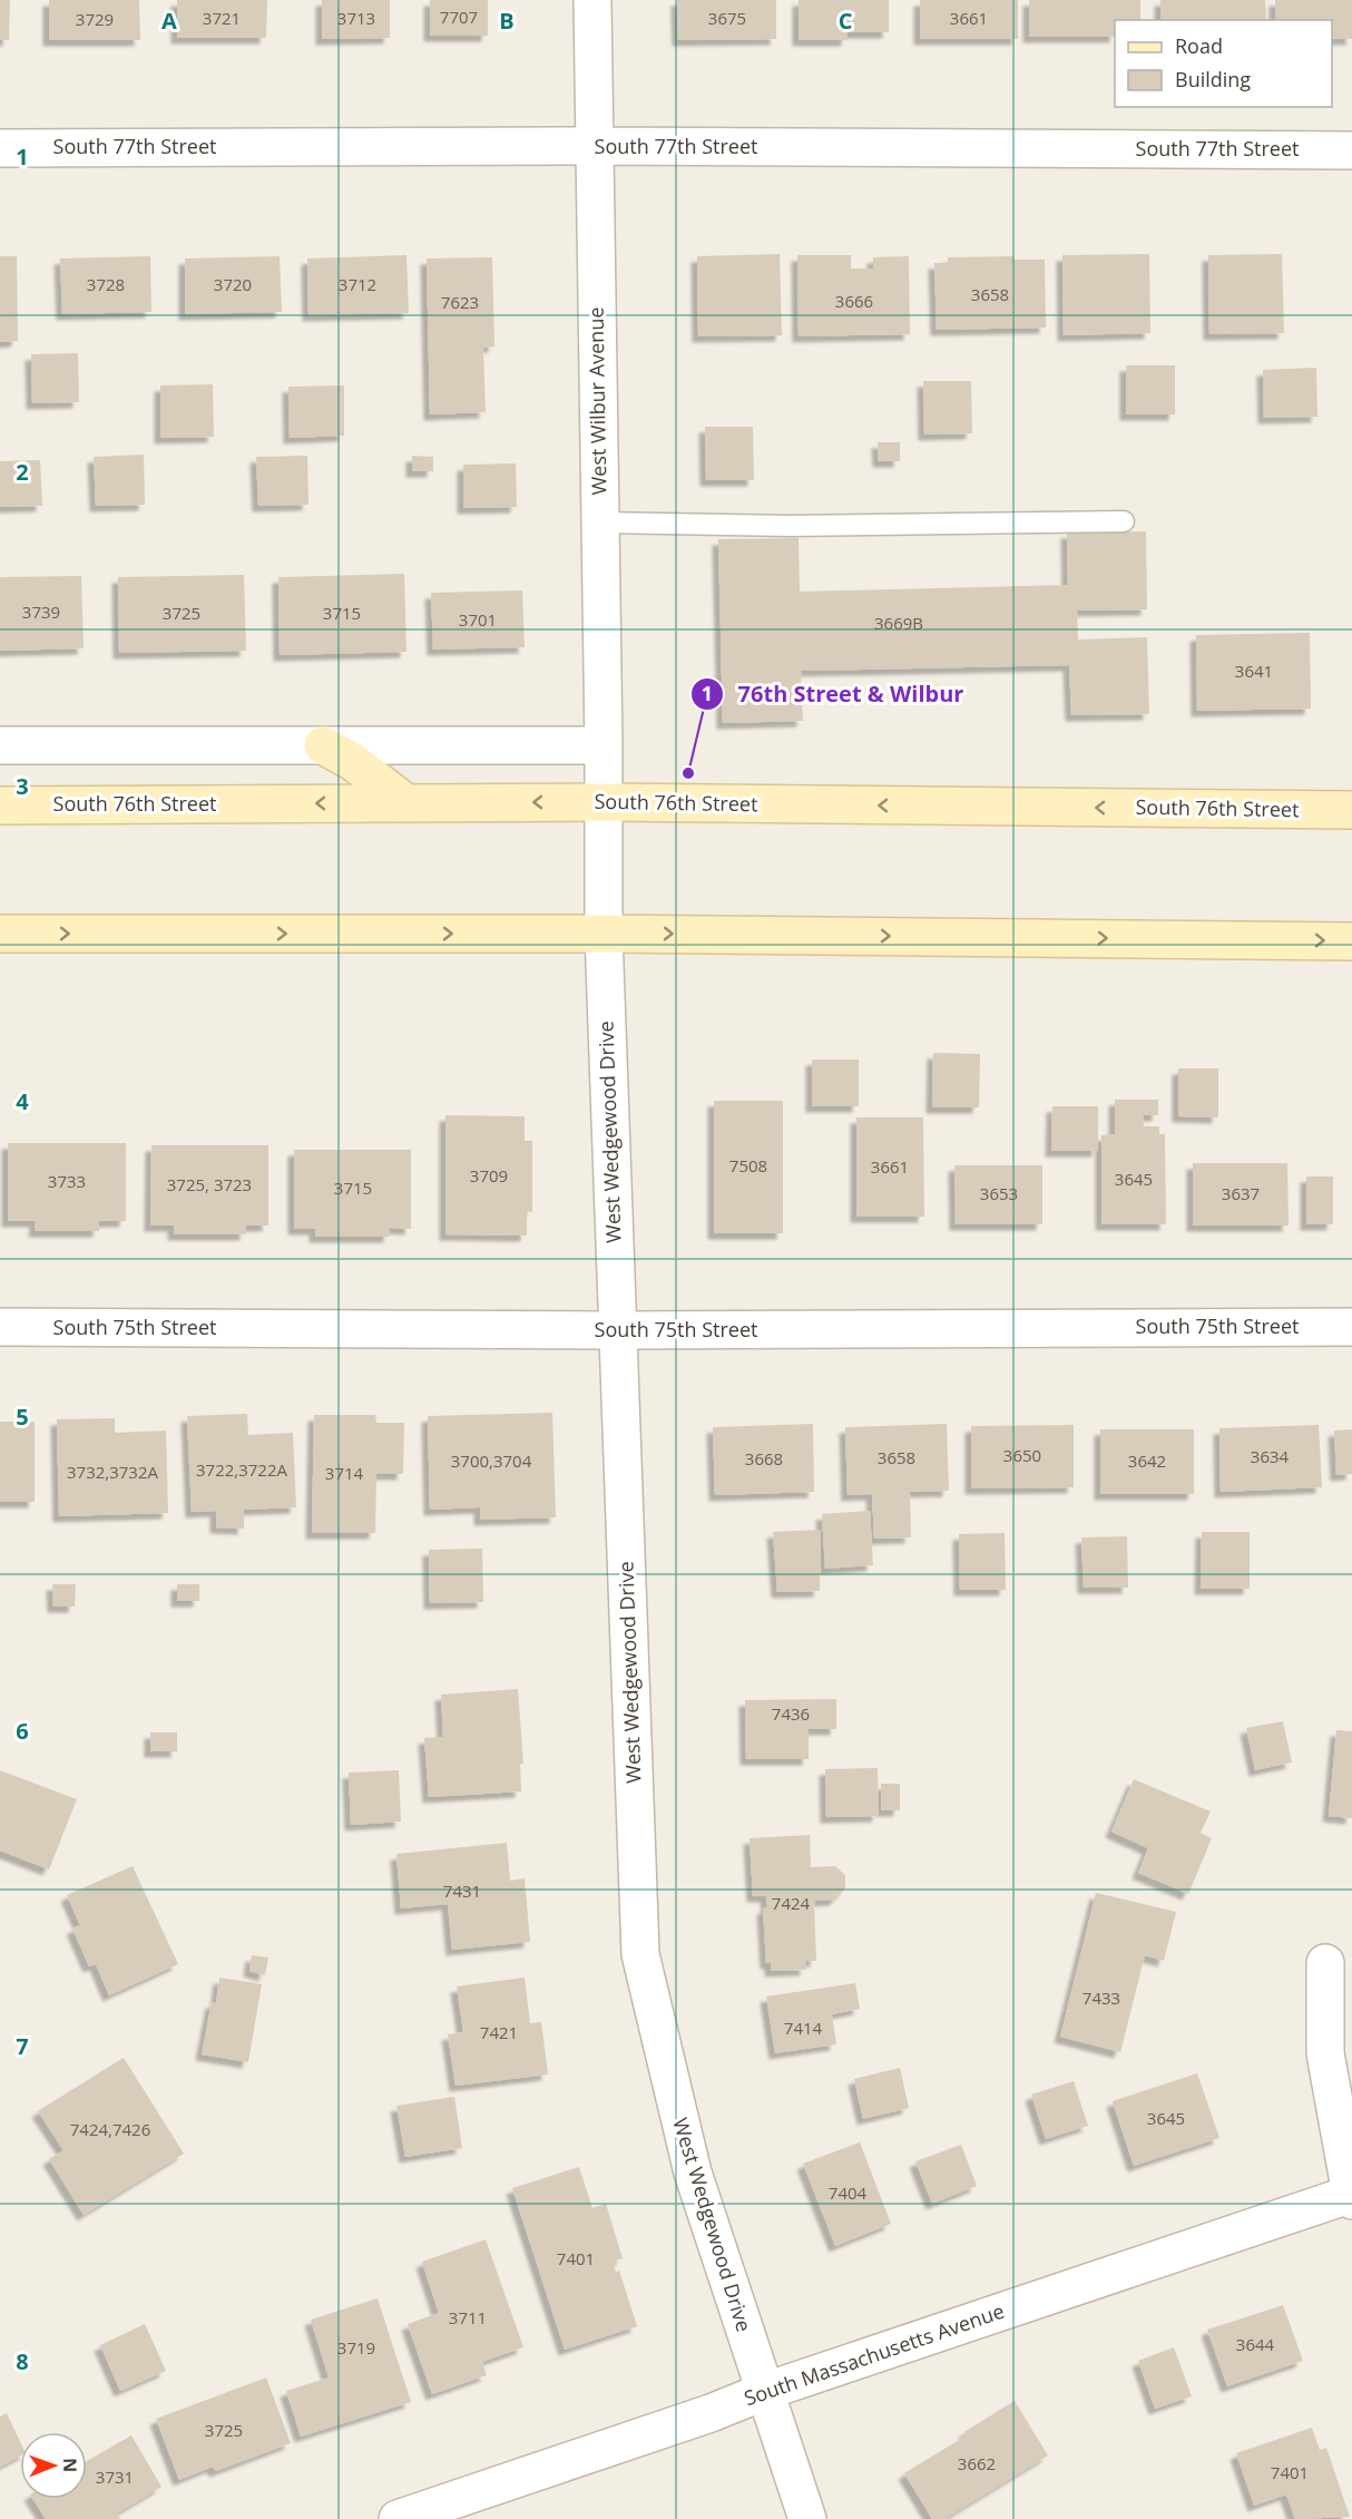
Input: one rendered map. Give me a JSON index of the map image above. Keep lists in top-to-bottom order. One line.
{"streets":{"main road":["South 76th Street"],"street":["South 77th Street","West Wilbur Avenue","West Wedgewood Drive","South 75th Street","South Massachusetts Avenue"]},"crossings":[["South 77th Street","West Wilbur Avenue"],["West Wilbur Avenue","South 76th Street"],["West Wilbur Avenue","West Wedgewood Drive"],["South 76th Street","West Wedgewood Drive"],["West Wedgewood Drive","South 75th Street"],["West Wedgewood Drive","South Massachusetts Avenue"]],"places":["76th Street & Wilbur"],"house_numbers":["7707","3721","3713","3675","3661","3729","3728","3720","3712","3658","3666","7623","3739","3725","3715","3701","3669B","3641","7508","3661","3709","3645","3733","3725, 3723","3715","3653","3637","3650","3634","3658","3668","3700,3704","3642","3722,3722A","3732,3732A","3714","7436","7431","7424","7433","7414","7421","3645","7424,7426","7404","7401","3711","3644","3719","3725","3662","7401","3731"],"legend":["Road","Building"],"north":"right","grid":{"columns":["A","B","C"],"rows":["1","2","3","4","5","6","7","8"]}}
